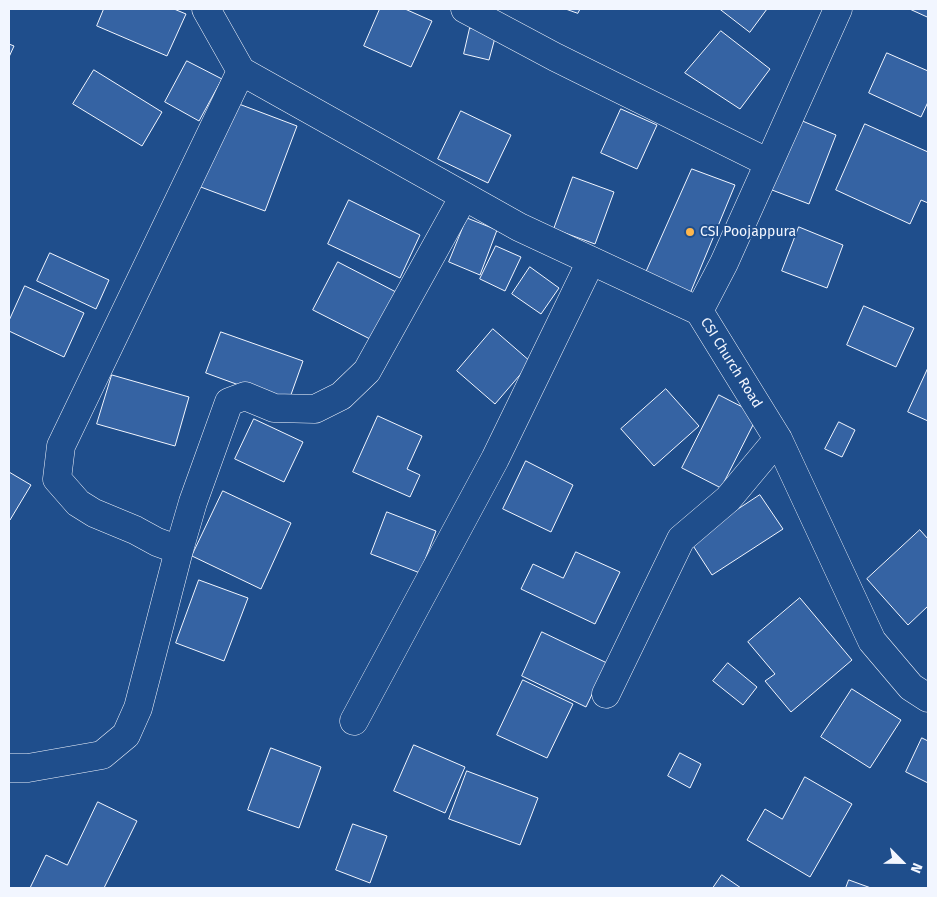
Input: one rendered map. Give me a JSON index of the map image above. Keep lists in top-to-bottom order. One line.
{"streets":{"street":["CSI Church Road"]},"places":["CSI Poojappura"],"north":"bottom right"}
